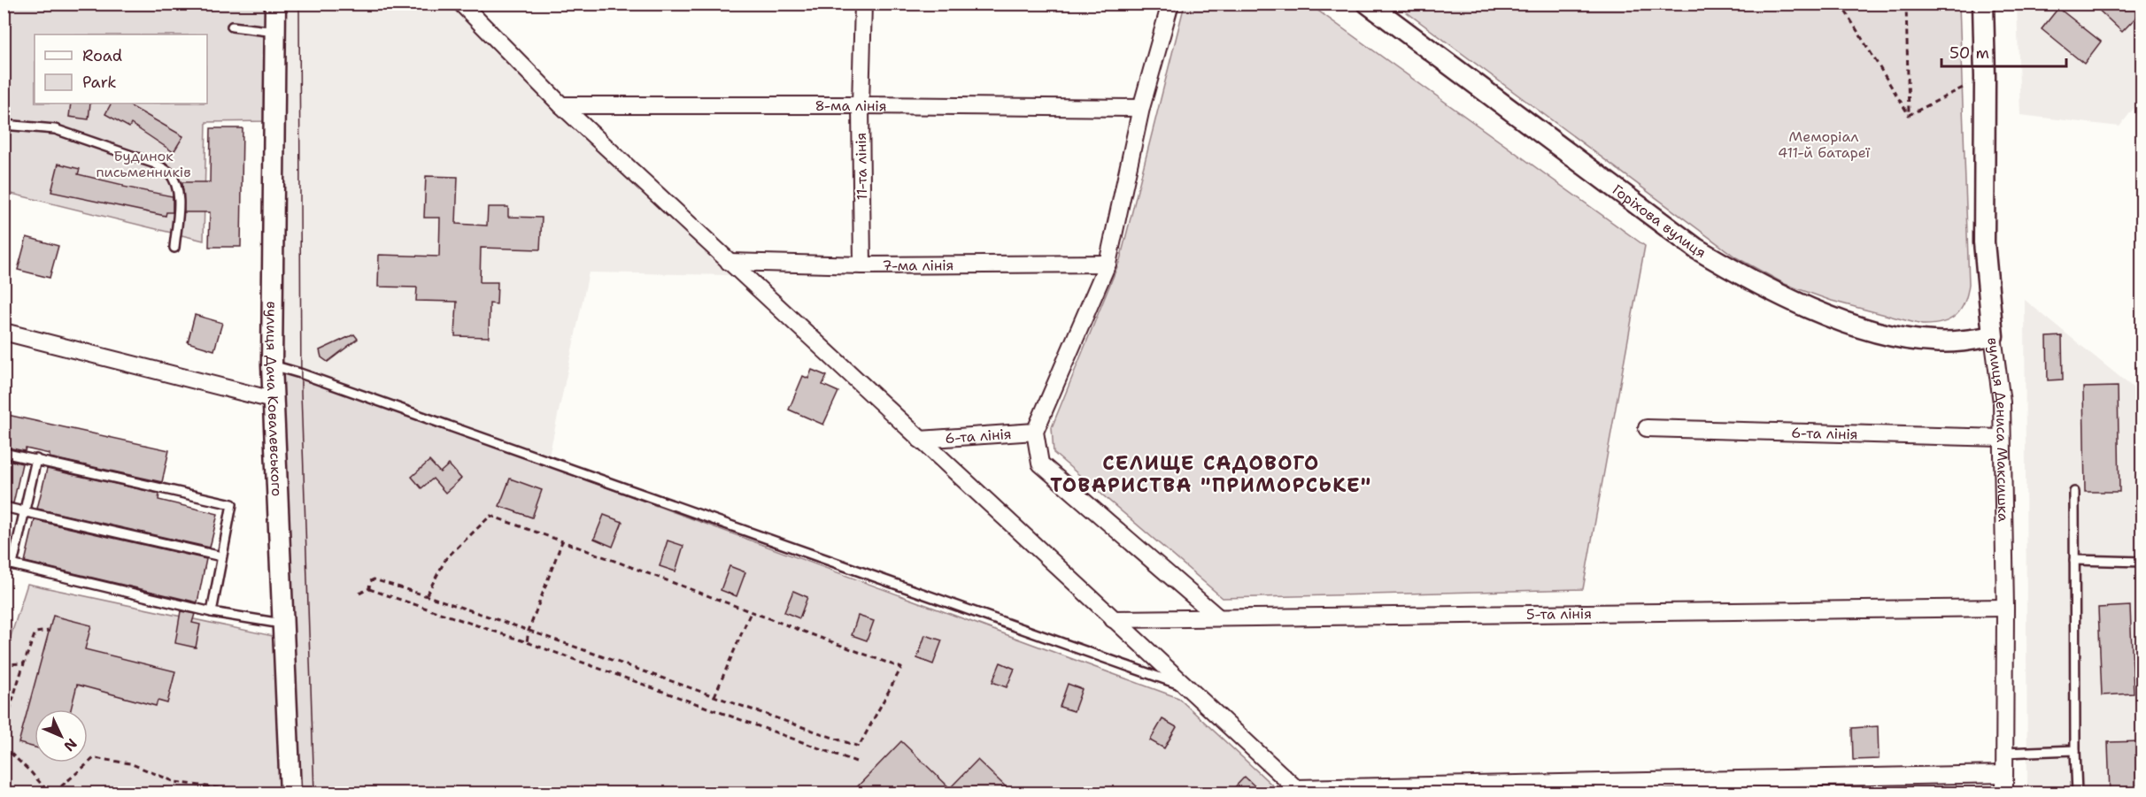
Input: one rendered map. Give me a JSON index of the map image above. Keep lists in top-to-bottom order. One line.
{"streets":{"street":["8-ма лінія","11-та лінія","Горіхова вулиця","7-ма лінія","вулиця Дача Ковалевського","вулиця Дениса Максишка","6-та лінія","5-та лінія"]},"crossings":[["8-ма лінія","11-та лінія"],["11-та лінія","7-ма лінія"],["Горіхова вулиця","вулиця Дениса Максишка"],["вулиця Дениса Максишка","6-та лінія"],["вулиця Дениса Максишка","5-та лінія"]],"districts":["СЕЛИЩЕ САДОВОГО ТОВАРИСТВА \"ПРИМОРСЬКЕ\""],"parks":["Меморіал 411-й батареї","Будинок письменників"],"legend":["Road","Park"],"scale_bar":"50 m","north":"bottom right"}
